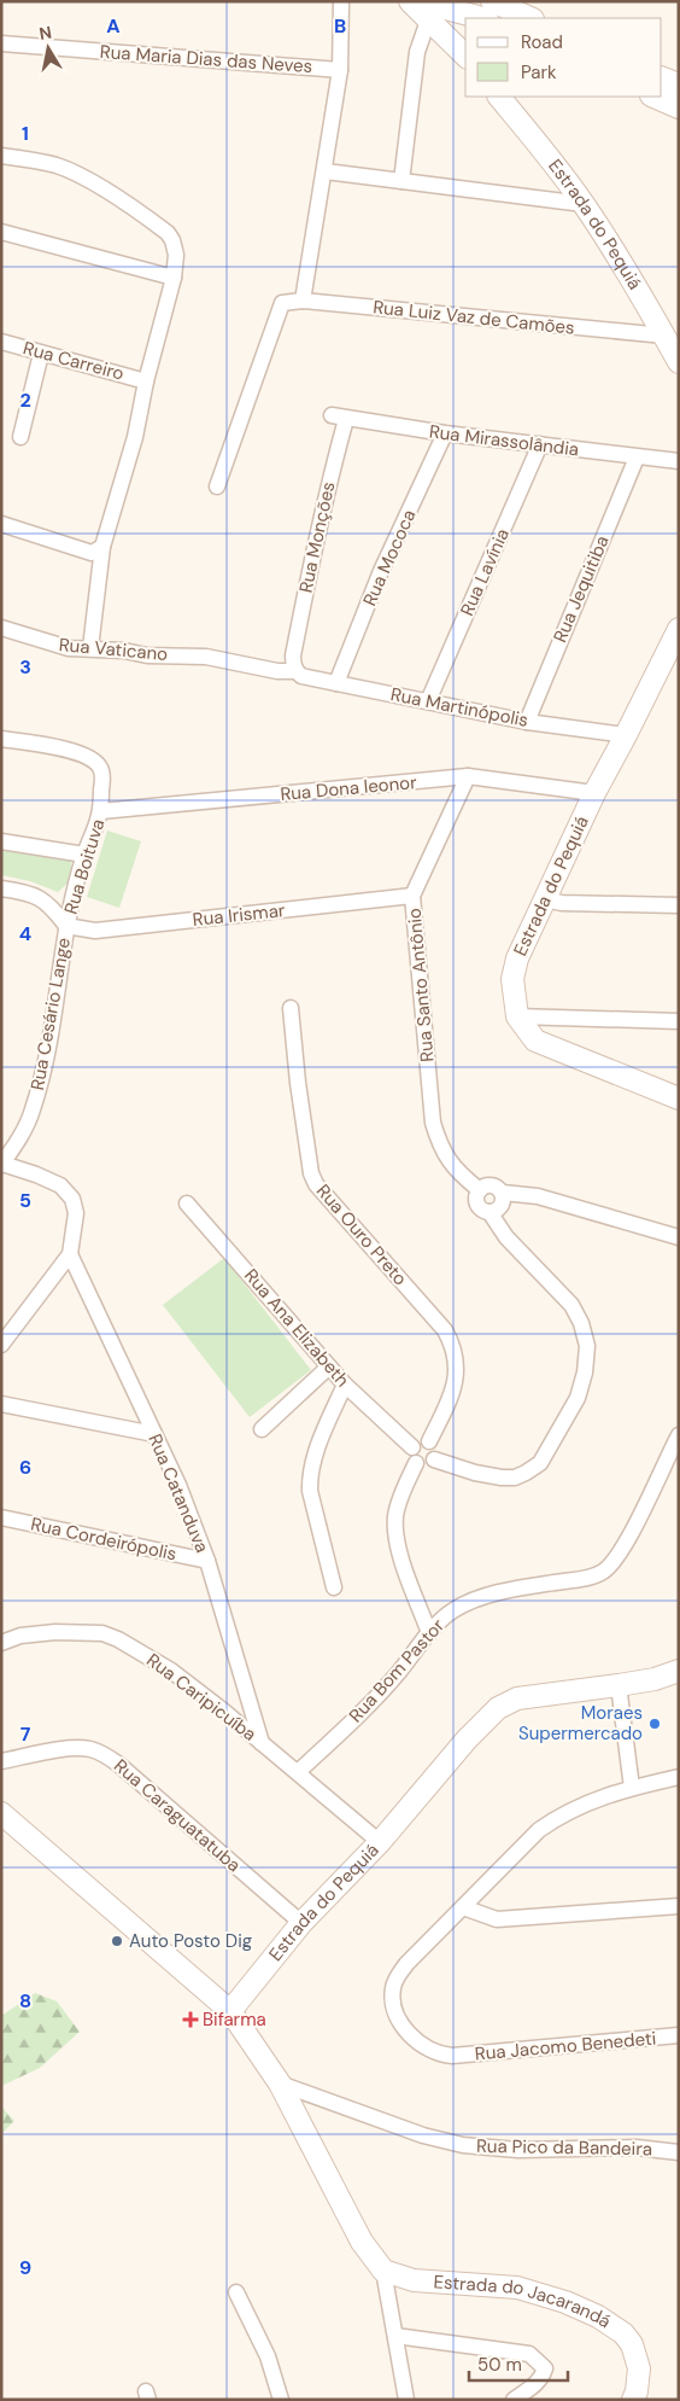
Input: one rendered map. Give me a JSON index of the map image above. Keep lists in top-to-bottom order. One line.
{"streets":{"main road":["Estrada do Pequiá","Estrada do Jacarandá"],"street":["Rua Maria Dias das Neves","Rua Luiz Vaz de Camões","Rua Carreiro","Rua Mirassolândia","Rua Monções","Rua Mococa","Rua Lavínia","Rua Jequitiba","Rua Vaticano","Rua Martinópolis","Rua Dona leonor","Rua Boituva","Rua Irismar","Rua Santo Antônio","Rua Cesário Lange","Rua Ouro Preto","Rua Ana Elizabeth","Rua Catanduva","Rua Cordeirópolis","Rua Bom Pastor","Rua Caripicuíba","Rua Caraguatatuba","Rua Jacomo Benedeti","Rua Pico da Bandeira"]},"crossings":[["Estrada do Pequiá","Rua Luiz Vaz de Camões"],["Estrada do Pequiá","Rua Martinópolis"],["Estrada do Pequiá","Rua Dona leonor"],["Estrada do Pequiá","Rua Caripicuíba"],["Estrada do Pequiá","Rua Caraguatatuba"],["Rua Mirassolândia","Rua Monções"],["Rua Mirassolândia","Rua Mococa"],["Rua Mirassolândia","Rua Lavínia"],["Rua Mirassolândia","Rua Jequitiba"],["Rua Monções","Rua Martinópolis"],["Rua Mococa","Rua Martinópolis"],["Rua Lavínia","Rua Martinópolis"],["Rua Jequitiba","Rua Martinópolis"],["Rua Vaticano","Rua Martinópolis"],["Rua Dona leonor","Rua Boituva"],["Rua Dona leonor","Rua Santo Antônio"],["Rua Boituva","Rua Irismar"],["Rua Boituva","Rua Cesário Lange"],["Rua Irismar","Rua Santo Antônio"],["Rua Irismar","Rua Cesário Lange"],["Rua Ouro Preto","Rua Ana Elizabeth"],["Rua Catanduva","Rua Cordeirópolis"],["Rua Catanduva","Rua Caripicuíba"],["Rua Bom Pastor","Rua Caripicuíba"]],"places":{"other":["Moraes Supermercado","Auto Posto Dig"],"health":["Bifarma"]},"legend":["Road","Park"],"scale_bar":"50 m","north":"top","grid":{"columns":["A","B"],"rows":["1","2","3","4","5","6","7","8","9"]}}
